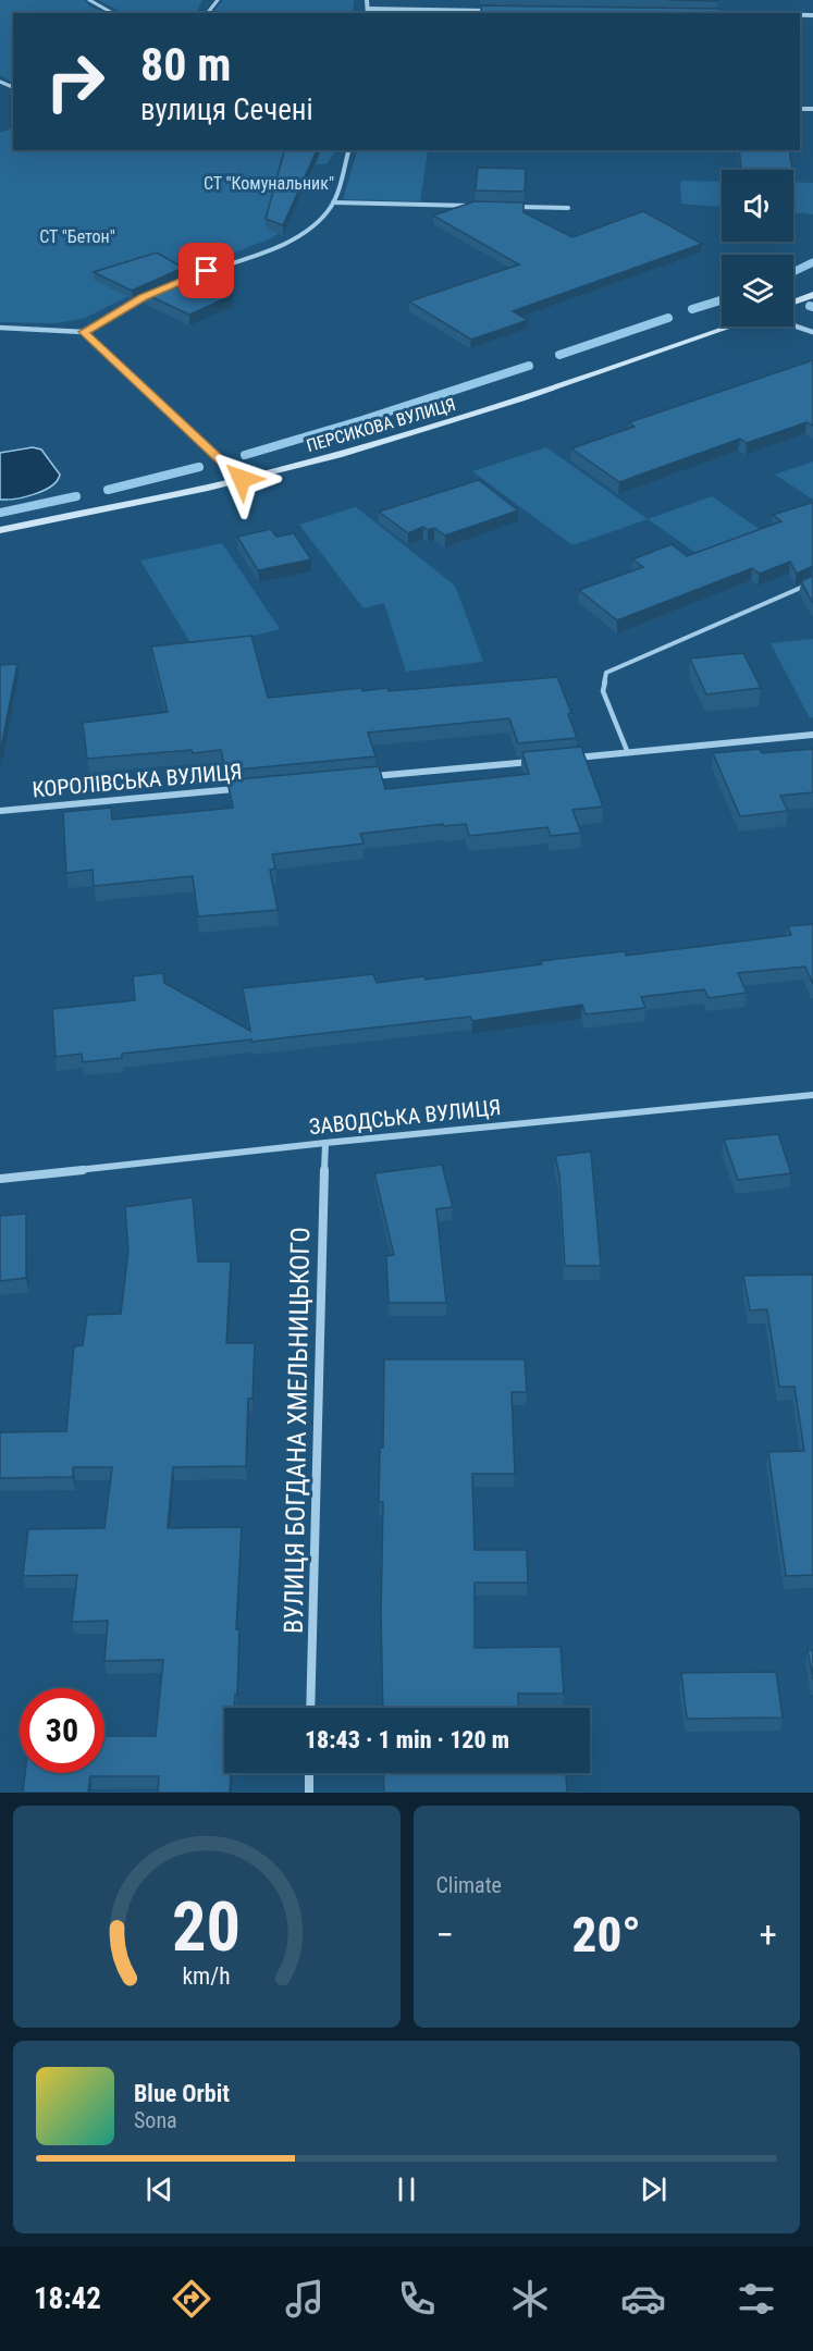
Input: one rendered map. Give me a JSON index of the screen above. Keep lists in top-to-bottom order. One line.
{"streets":{"main road":["ПЕРСИКОВА ВУЛИЦЯ"],"street":["КОРОЛІВСЬКА ВУЛИЦЯ","ЗАВОДСЬКА ВУЛИЦЯ","ВУЛИЦЯ БОГДАНА ХМЕЛЬНИЦЬКОГО"]},"crossings":[["ЗАВОДСЬКА ВУЛИЦЯ","ВУЛИЦЯ БОГДАНА ХМЕЛЬНИЦЬКОГО"]],"parks":["СТ \"Комунальник\"","СТ \"Бетон\""],"page":{"turn":["80 m","вулиця Сечені"],"limit":"30","trip":"18:43 · 1 min · 120 m","tile":"Climate","heat":["−","20°","+"],"song":["Blue Orbit","Sona"],"tabs":"18:42","gauge":["20","km/h"]}}
